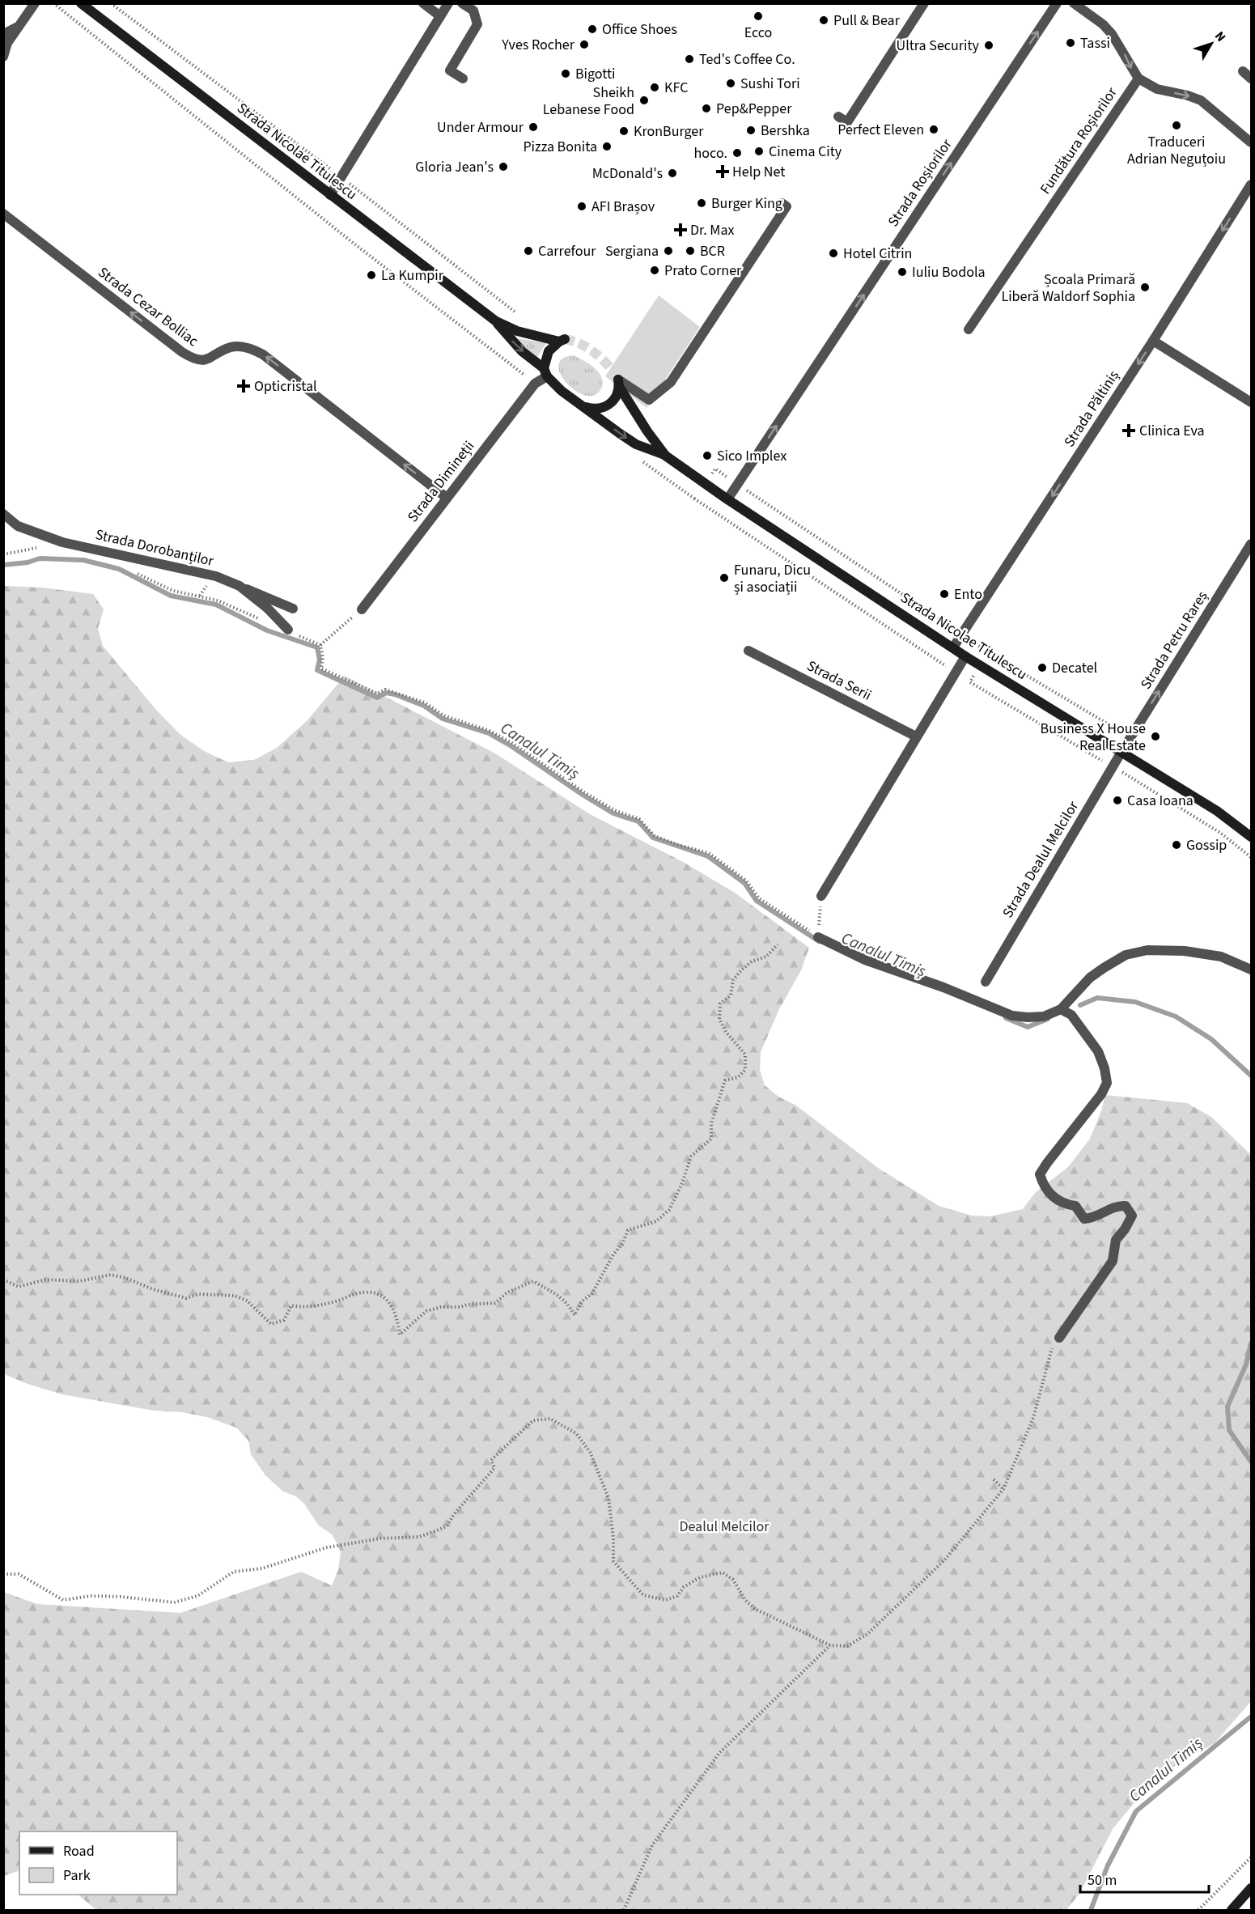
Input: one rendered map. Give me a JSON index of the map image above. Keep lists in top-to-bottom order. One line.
{"streets":{"street":["Fundătura Roșiorilor","Strada Nicolae Titulescu","Strada Roșiorilor","Strada Cezar Bolliac","Strada Păltiniș","Strada Dimineții","Strada Dorobanților","Strada Petru Rareș","Strada Serii","Strada Dealul Melcilor"]},"crossings":[["Strada Nicolae Titulescu","Strada Roșiorilor"],["Strada Nicolae Titulescu","Strada Păltiniș"],["Strada Nicolae Titulescu","Strada Dimineții"],["Strada Nicolae Titulescu","Strada Petru Rareș"],["Strada Nicolae Titulescu","Strada Dealul Melcilor"],["Strada Cezar Bolliac","Strada Dimineții"],["Strada Petru Rareș","Strada Dealul Melcilor"]],"one_way":["Strada Roșiorilor","Strada Cezar Bolliac","Strada Păltiniș","Strada Petru Rareș"],"water":["Canalul Timiș"],"parks":["Dealul Melcilor"],"places":{"other":["Ecco","Pull & Bear","Office Shoes","Tassi","Yves Rocher","Ultra Security","Ted's Coffee Co.","Bigotti","Sushi Tori","KFC","Sheikh Lebanese Food","Pep&Pepper","Traduceri Adrian Neguțoiu","Under Armour","Perfect Eleven","Bershka","KronBurger","Pizza Bonita","Cinema City","hoco.","Gloria Jean's","McDonald's","Burger King","AFI Brașov","Carrefour","Sergiana","BCR","Hotel Citrin","Prato Corner","Iuliu Bodola","La Kumpir","Școala Primară Liberă Waldorf Sophia","Sico Implex","Funaru, Dicu și asociații","Ento","Decatel","Business X House Real Estate","Casa Ioana","Gossip"],"health":["Help Net","Dr. Max","Opticristal","Clinica Eva"]},"legend":["Road","Park"],"scale_bar":"50 m","north":"top right"}
